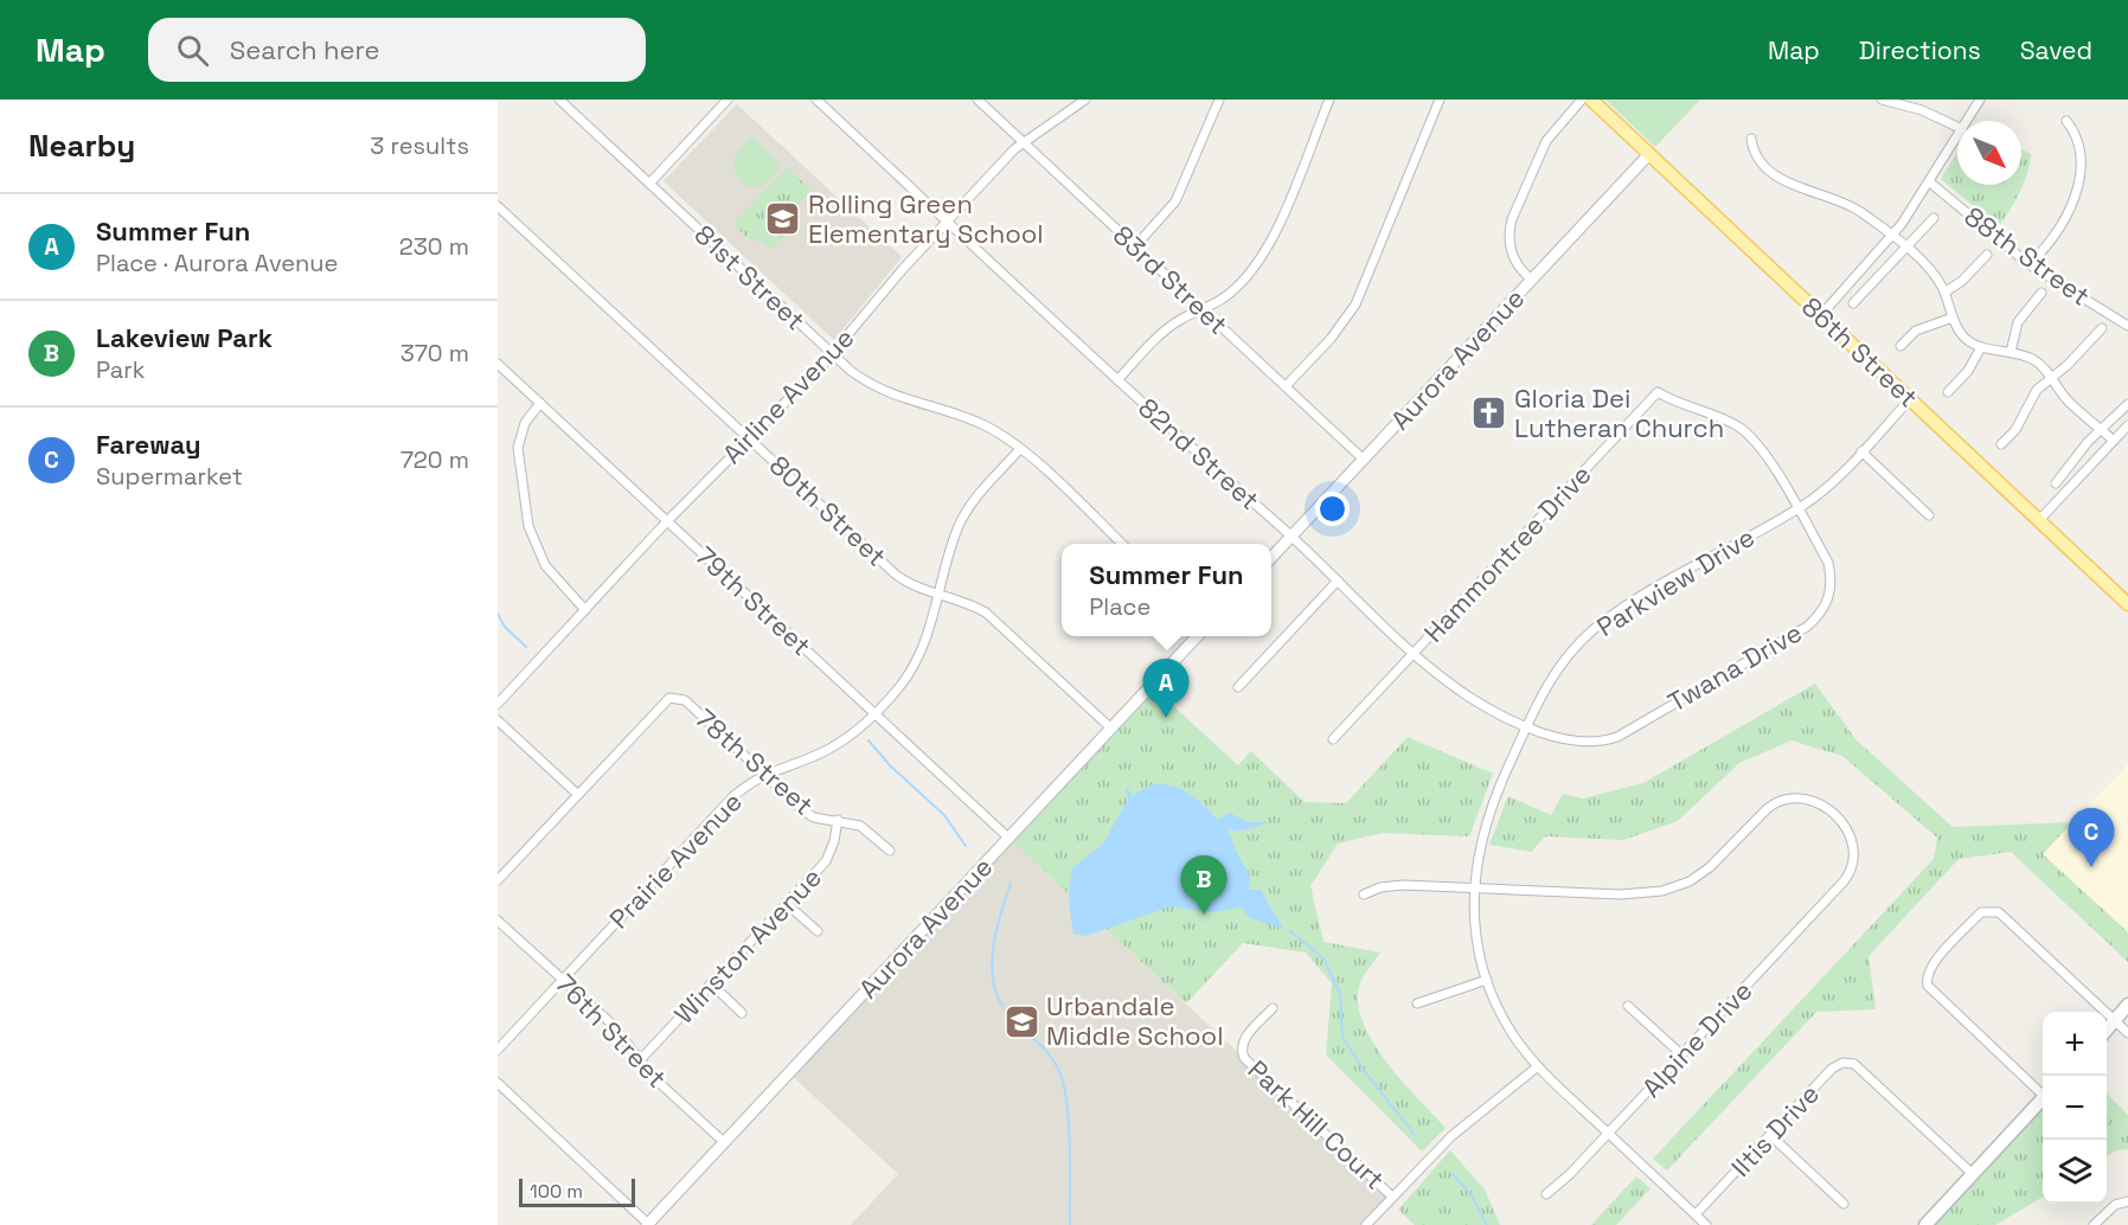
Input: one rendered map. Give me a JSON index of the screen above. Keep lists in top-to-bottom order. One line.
{"streets":{"main road":["86th Street"],"street":["88th Street","81st Street","83rd Street","Aurora Avenue","Airline Avenue","82nd Street","80th Street","Hammontree Drive","Parkview Drive","79th Street","Twana Drive","78th Street","Prairie Avenue","Winston Avenue","76th Street","Alpine Drive","Park Hill Court","Iltis Drive"]},"crossings":[["81st Street","Airline Avenue"],["81st Street","Prairie Avenue"],["83rd Street","Aurora Avenue"],["83rd Street","Airline Avenue"],["86th Street","Aurora Avenue"],["86th Street","Parkview Drive"],["Aurora Avenue","82nd Street"],["Aurora Avenue","80th Street"],["Aurora Avenue","79th Street"],["Aurora Avenue","76th Street"],["Airline Avenue","82nd Street"],["Airline Avenue","80th Street"],["Airline Avenue","79th Street"],["82nd Street","Hammontree Drive"],["82nd Street","Parkview Drive"],["82nd Street","Twana Drive"],["80th Street","Prairie Avenue"],["Hammontree Drive","Parkview Drive"],["Hammontree Drive","Twana Drive"],["Parkview Drive","Twana Drive"],["Parkview Drive","Alpine Drive"],["Parkview Drive","Iltis Drive"],["79th Street","Prairie Avenue"],["78th Street","Prairie Avenue"],["78th Street","Winston Avenue"],["Prairie Avenue","76th Street"],["Winston Avenue","76th Street"]],"places":{"school or university":["Rolling Green Elementary School","Urbandale Middle School"],"church":["Gloria Dei Lutheran Church"]},"scale_bar":"100 m","north":"bottom right","page":{"header":"Map","search":"Search here","nav":["Map","Directions","Saved"],"heading":["Nearby","3 results"],"list":[{"mark":"A","name":"Summer Fun","note":"Place · Aurora Avenue","value":"230 m"},{"mark":"B","name":"Lakeview Park","note":"Park","value":"370 m"},{"mark":"C","name":"Fareway","note":"Supermarket","value":"720 m"}],"popup":["Summer Fun","Place"],"pins":["A","C","B"],"map_buttons":["+","−"],"scale":"100 m"}}
